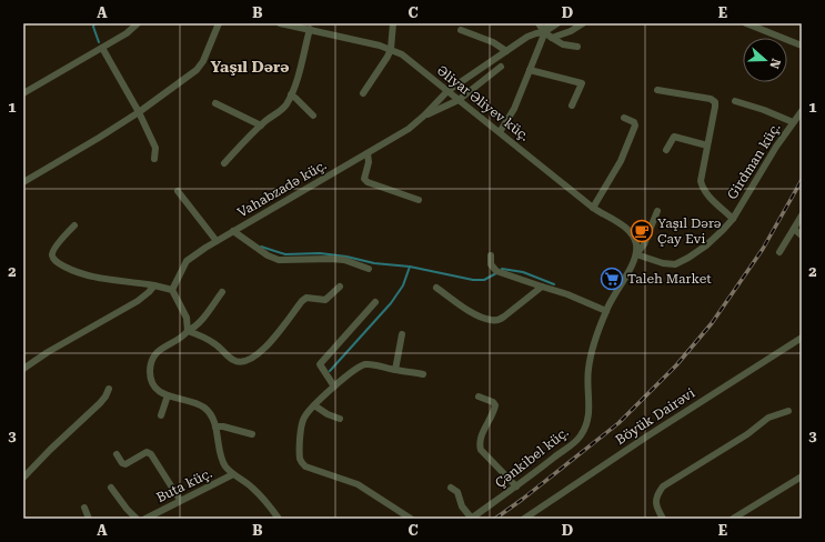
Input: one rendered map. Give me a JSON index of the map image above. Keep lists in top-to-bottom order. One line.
{"streets":{"street":["Əliyar Əliyev küç.","Girdman küç.","Vahabzadə küç.","Böyük Dairəvi","Çənkibel küç.","Buta küç."]},"crossings":[["Əliyar Əliyev küç.","Girdman küç."],["Əliyar Əliyev küç.","Vahabzadə küç."],["Əliyar Əliyev küç.","Çənkibel küç."],["Girdman küç.","Çənkibel küç."]],"districts":["Yaşıl Dərə"],"places":{"cafe":["Yaşıl Dərə Çay Evi"],"supermarket":["Taleh Market"]},"north":"right","grid":{"columns":["A","B","C","D","E"],"rows":["1","2","3"]}}
